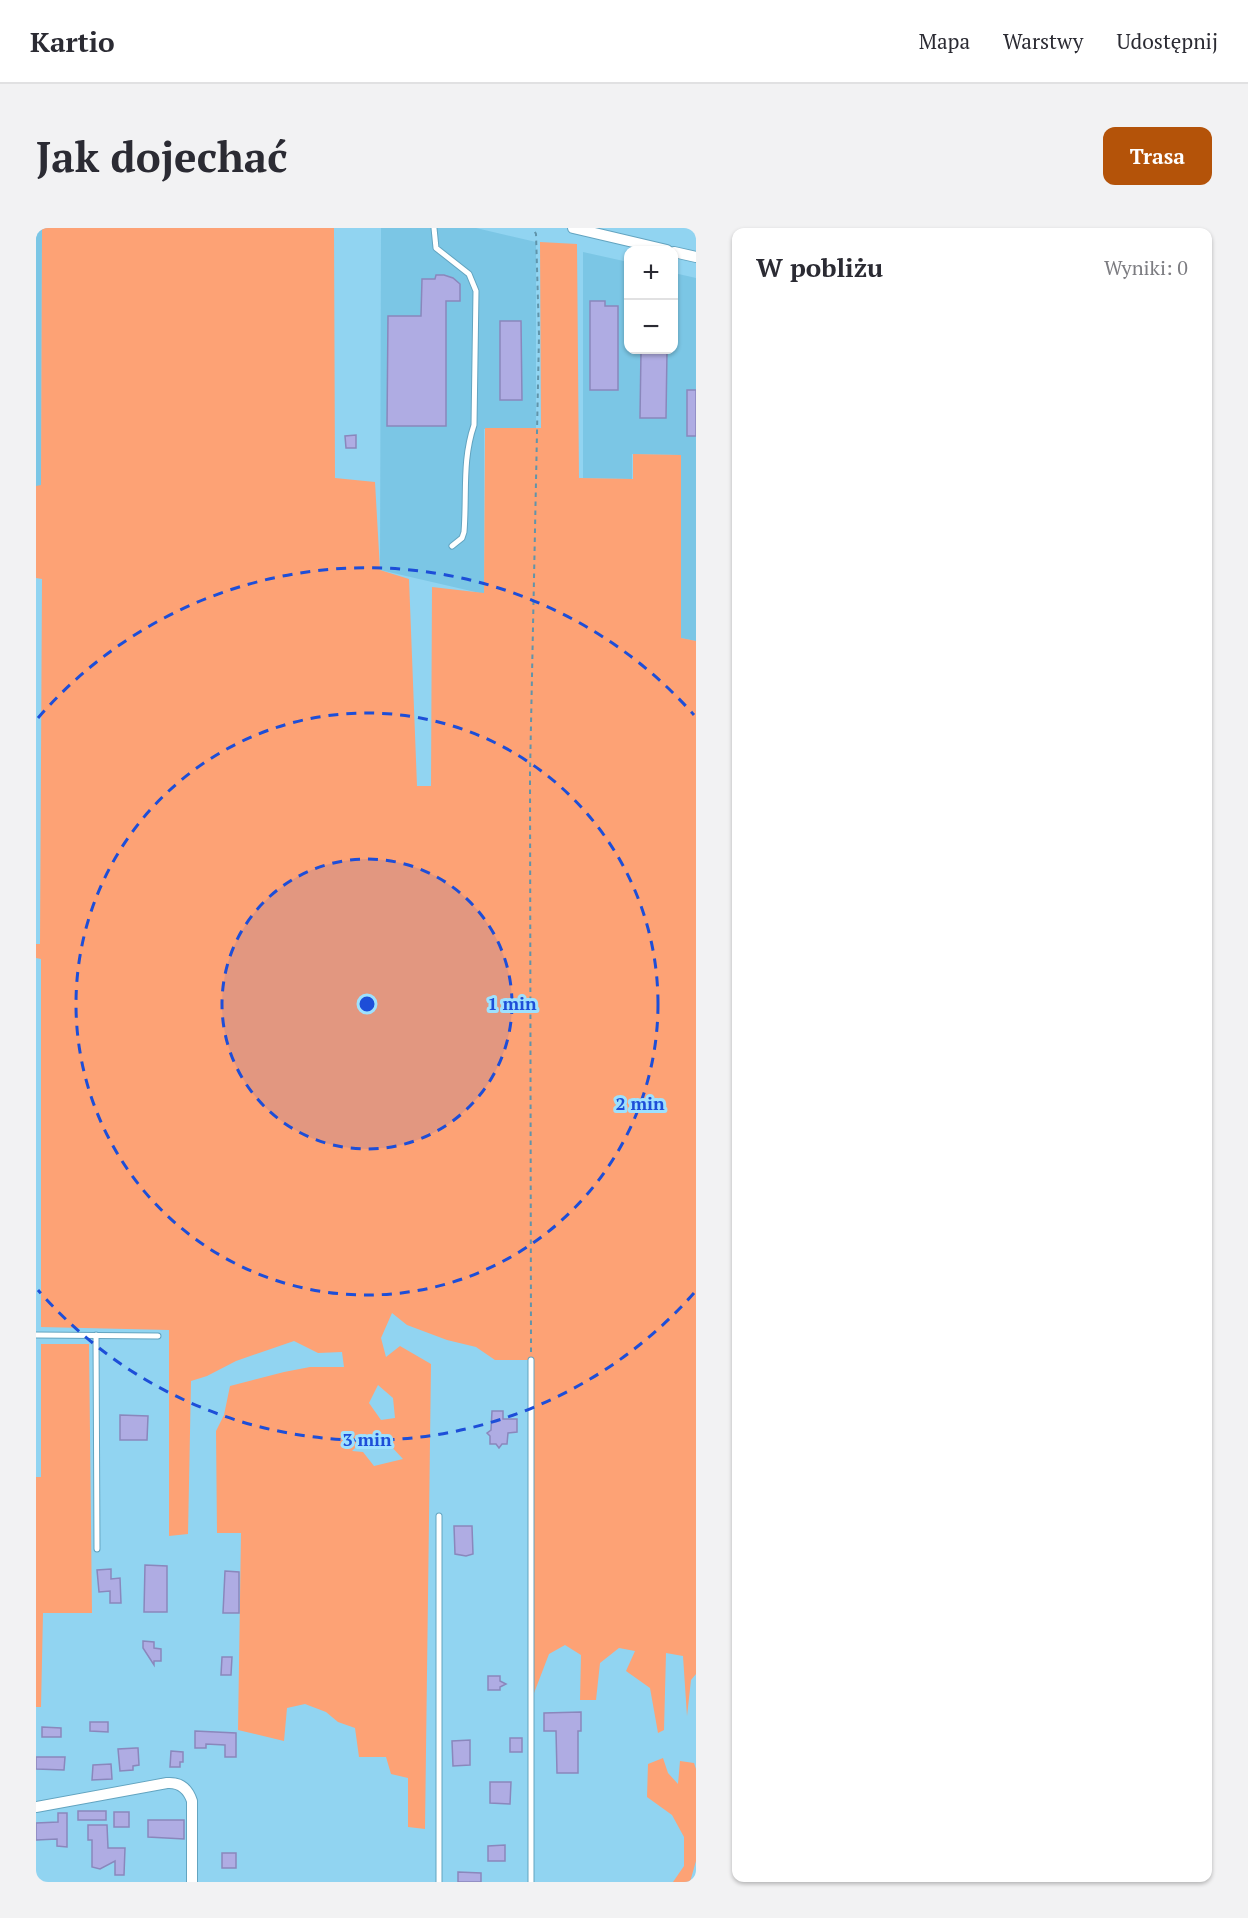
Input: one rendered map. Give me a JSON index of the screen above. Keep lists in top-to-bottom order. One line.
{"page":{"header":"Kartio","nav":["Mapa","Warstwy","Udostępnij"],"buttons":"Trasa","title":"Jak dojechać","heading":["W pobliżu","Wyniki: 0"],"map_buttons":["+","−"]},"rings":["1 min","2 min","3 min"]}
